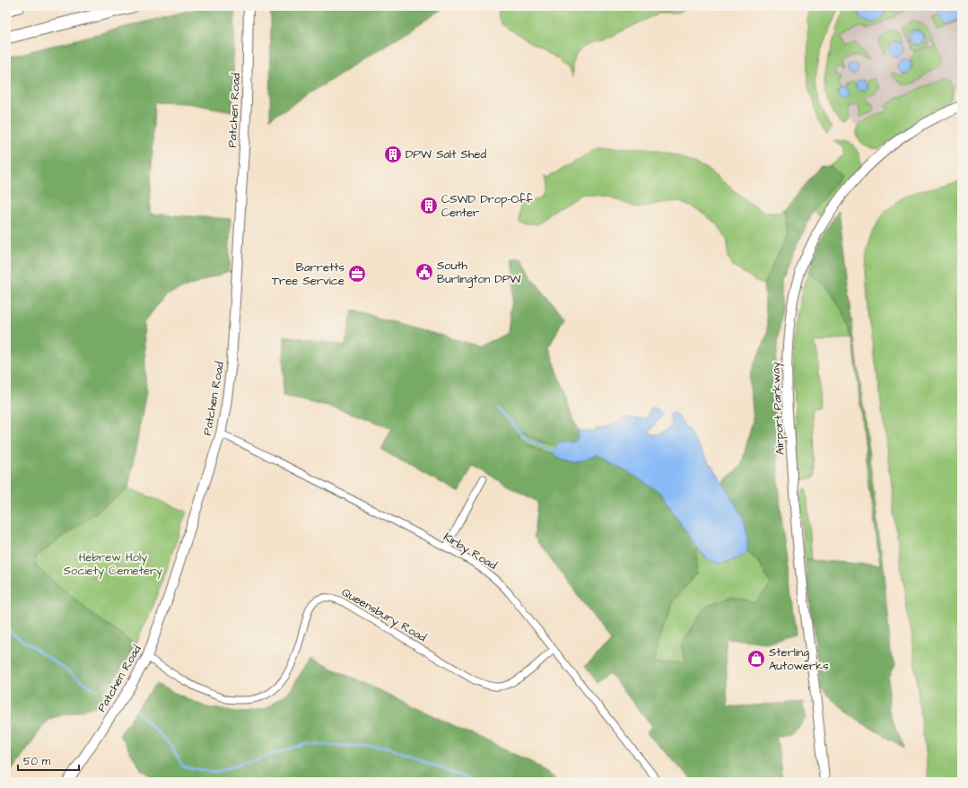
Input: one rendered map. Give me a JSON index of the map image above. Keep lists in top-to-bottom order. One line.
{"streets":{"street":["Patchen Road","Airport Parkway","Kirby Road","Queensbury Road"]},"crossings":[["Patchen Road","Kirby Road"],["Patchen Road","Queensbury Road"],["Kirby Road","Queensbury Road"]],"parks":["Hebrew Holy Society Cemetery"],"places":{"building":["DPW Salt Shed","CSWD Drop-Off Center"],"public building":["South Burlington DPW"],"office":["Barretts Tree Service"],"shop":["Sterling Autowerks"]},"scale_bar":"50 m"}
